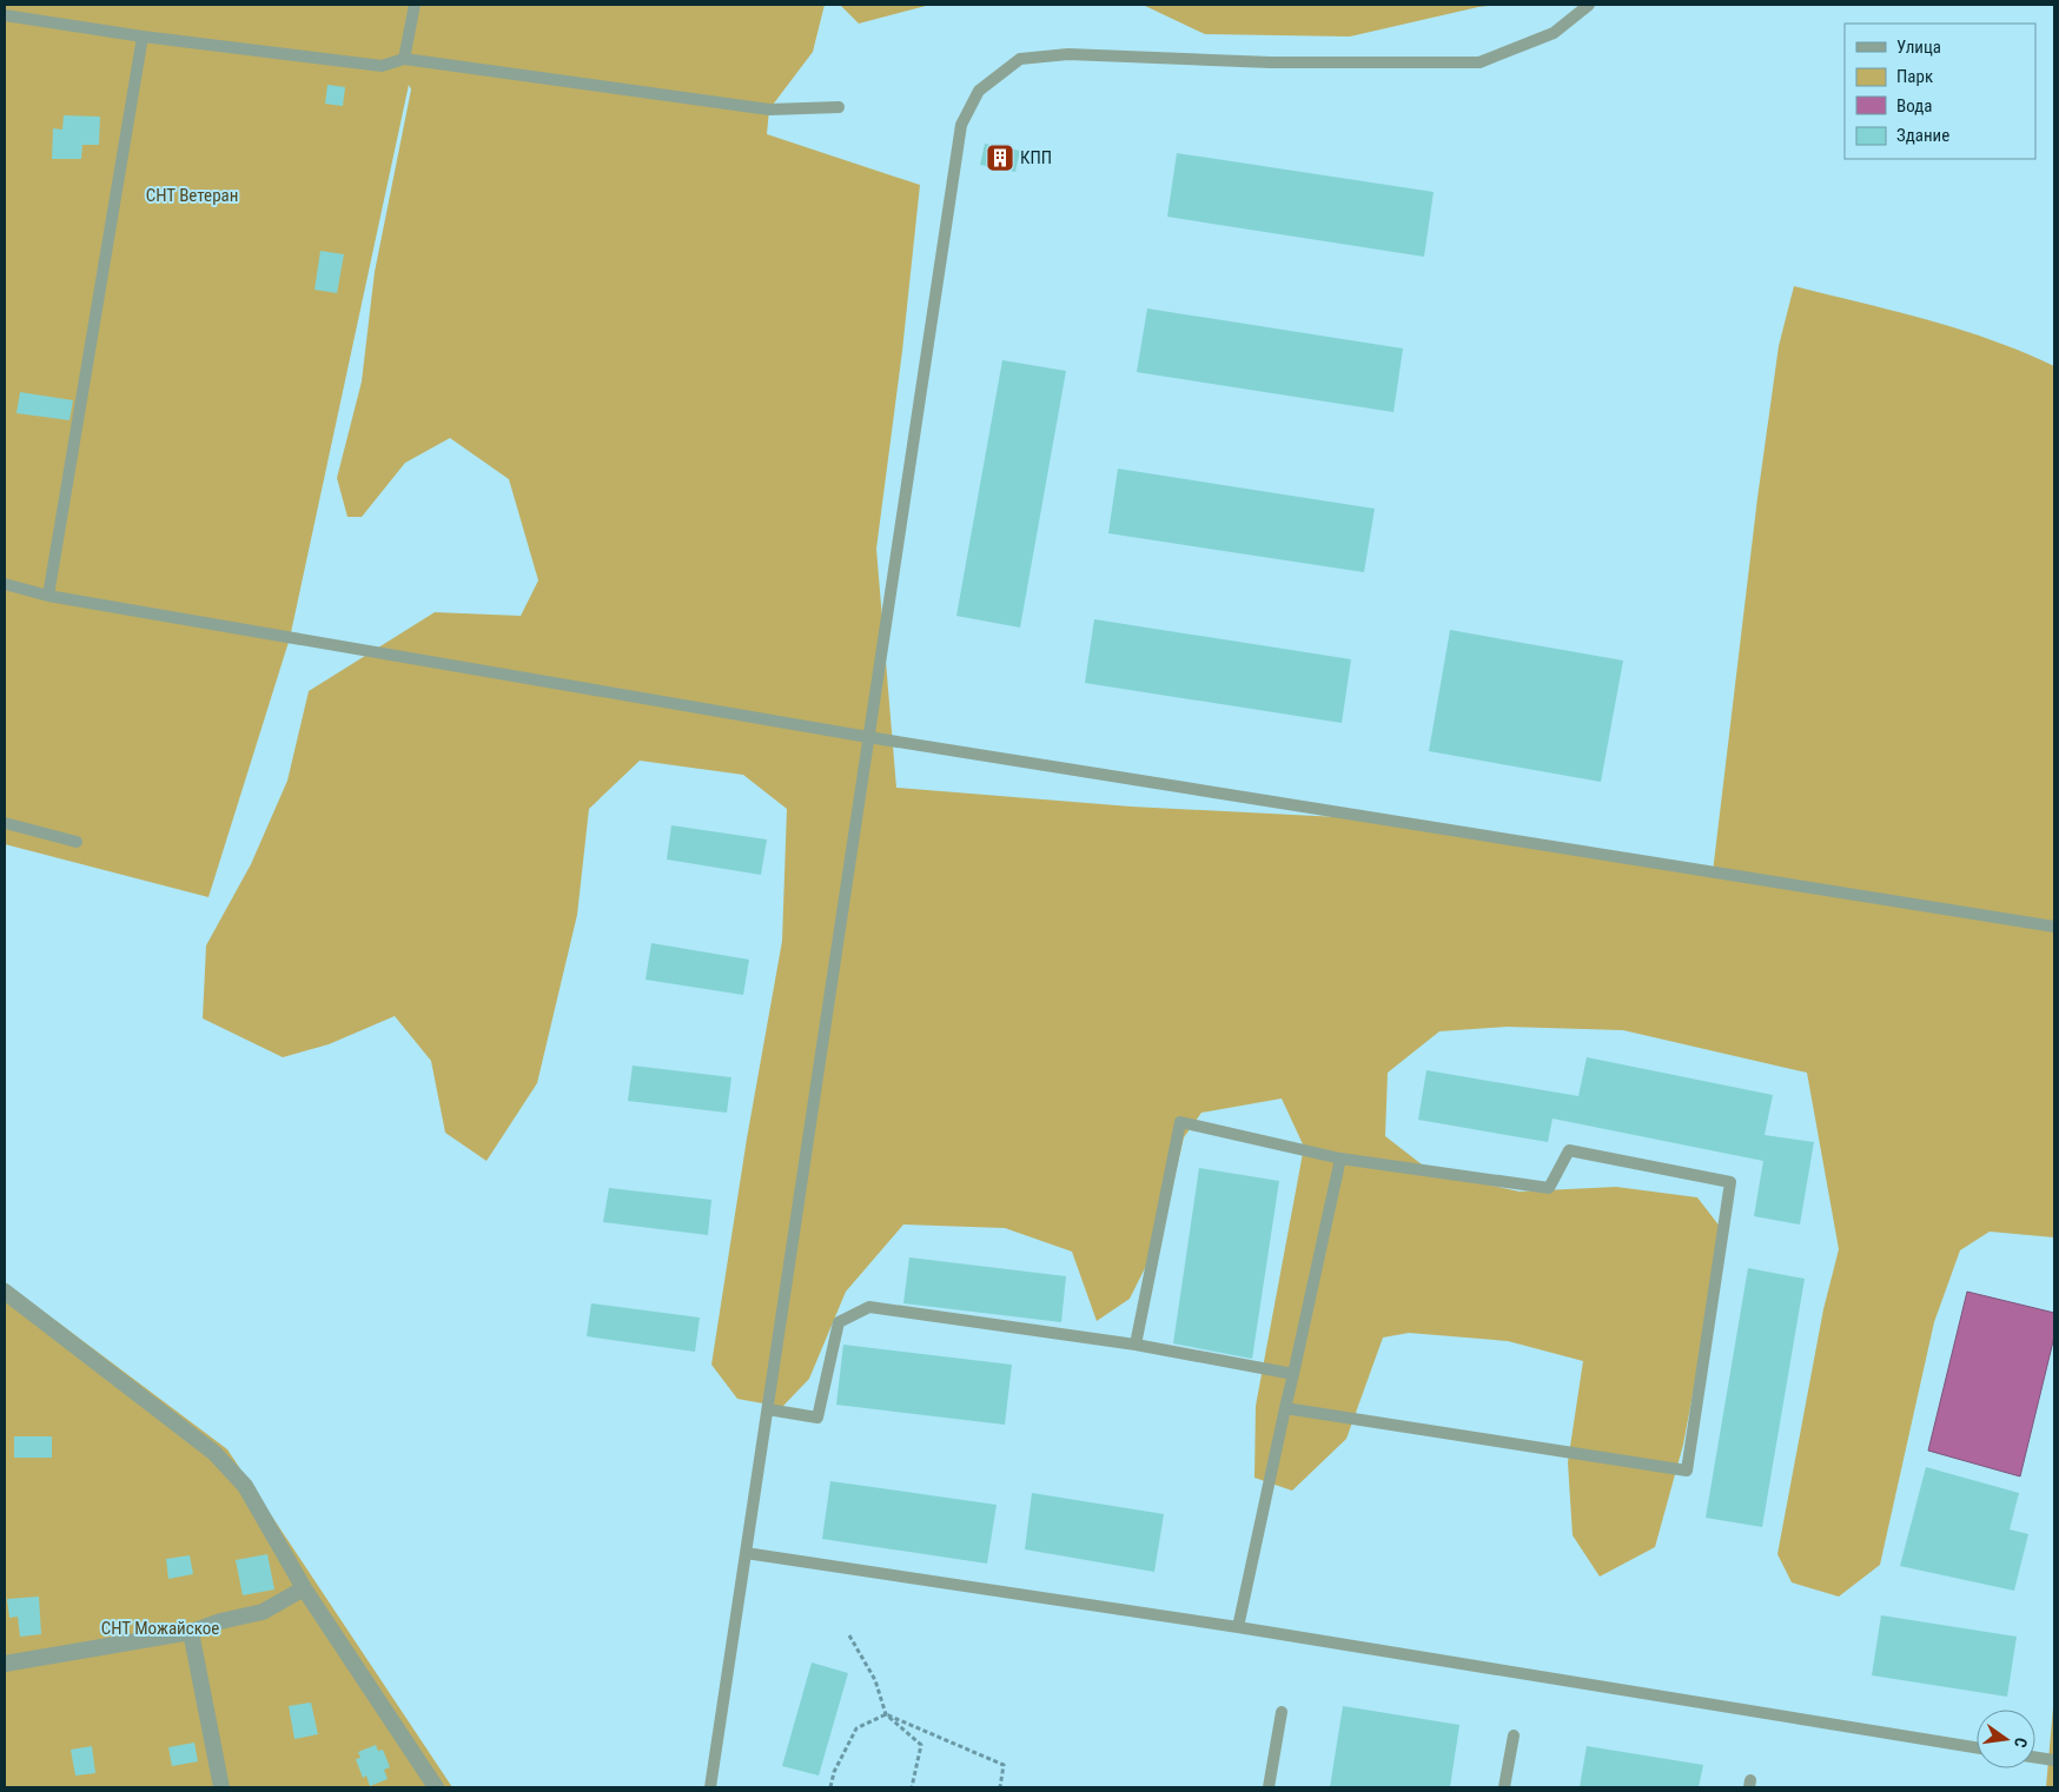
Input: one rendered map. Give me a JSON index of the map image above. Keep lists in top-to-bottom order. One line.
{"parks":["СНТ Ветеран","СНТ Можайское"],"places":{"building":["КПП"]},"legend":["Улица","Парк","Вода","Здание"],"north":"right"}
